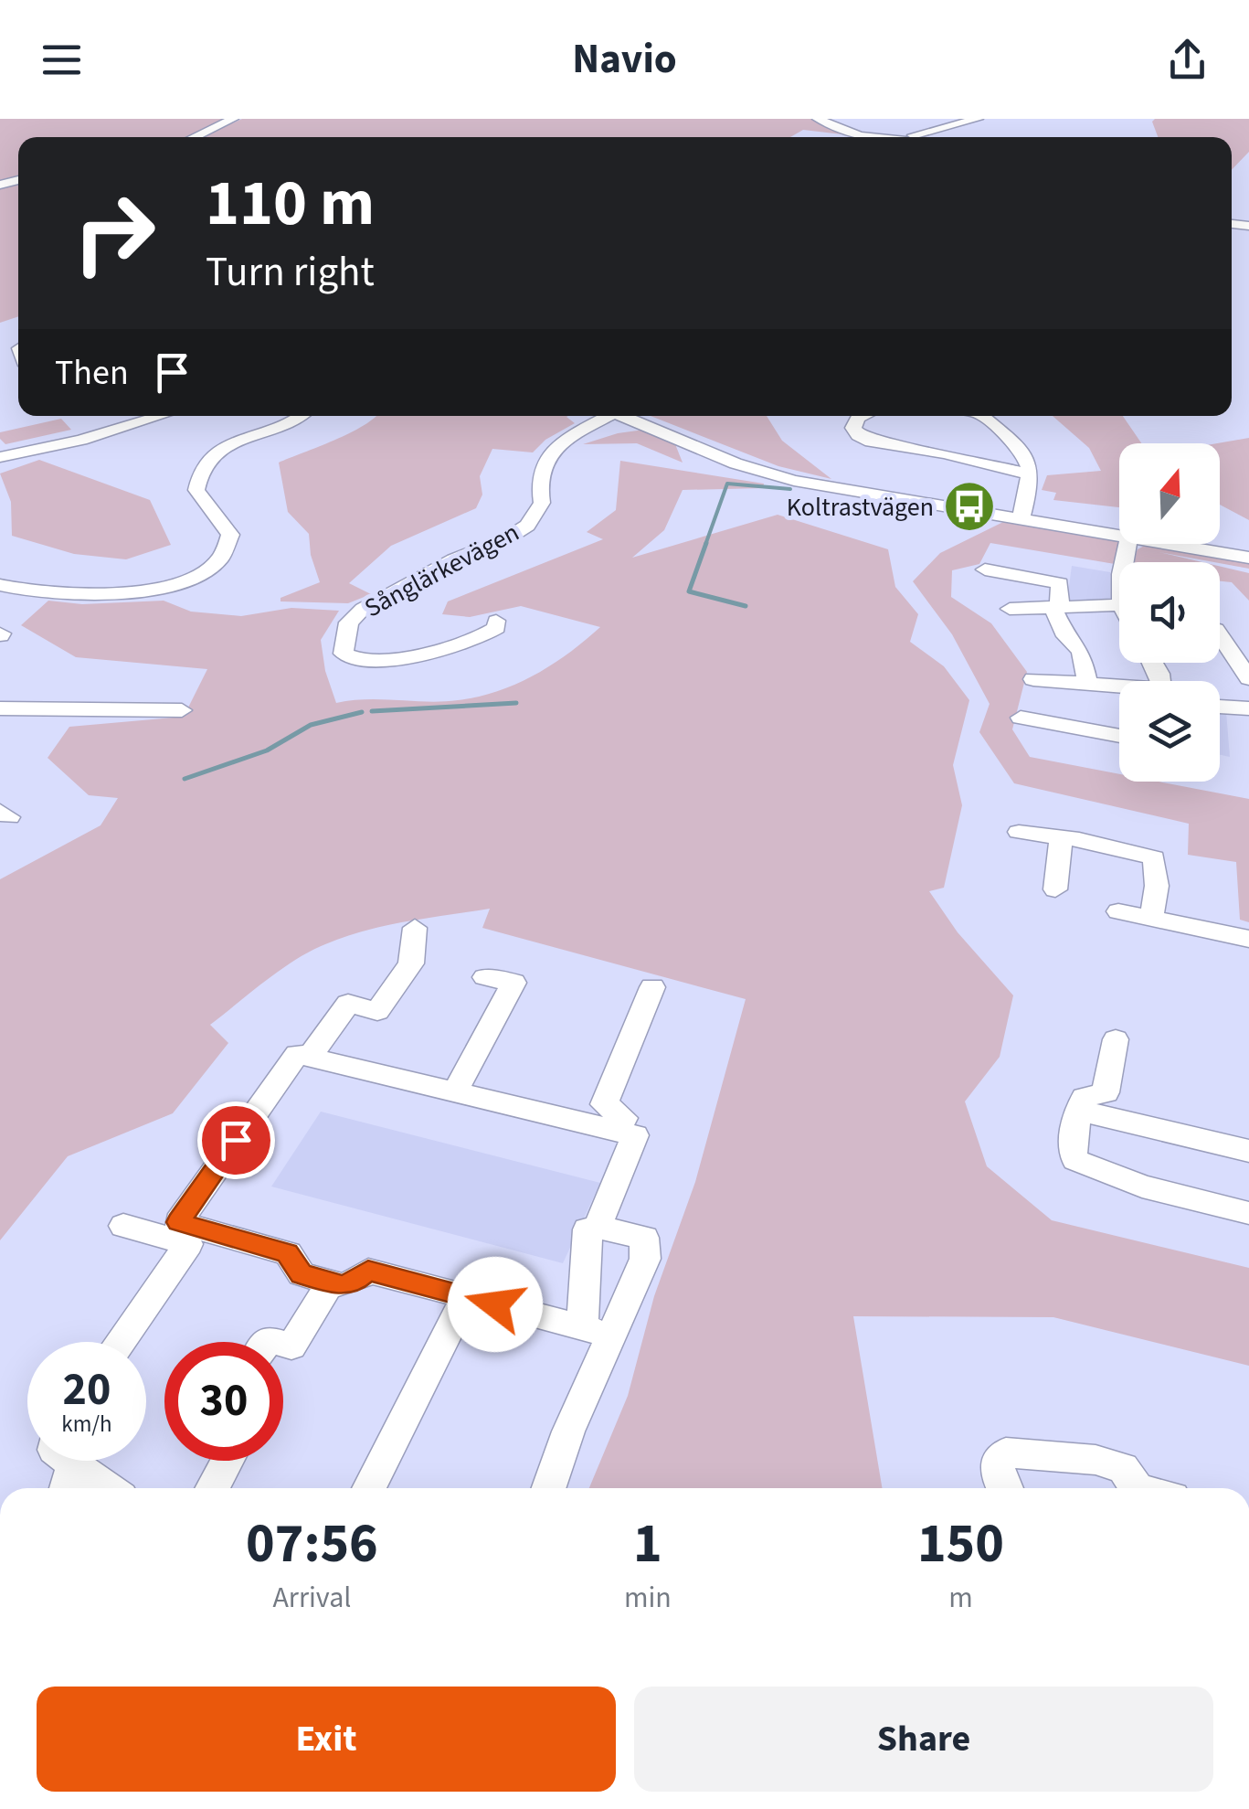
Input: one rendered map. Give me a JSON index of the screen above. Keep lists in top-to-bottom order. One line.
{"streets":{"street":["Sånglärkevägen"]},"places":{"bus stop":["Koltrastvägen"]},"north":"top","page":{"header":"Navio","turn":["110 m","Turn right"],"then":"Then","speed":"20 km/h","limit":"30","eta":["07:56","Arrival","1","min","150","m"],"buttons":["Exit","Share"]}}
